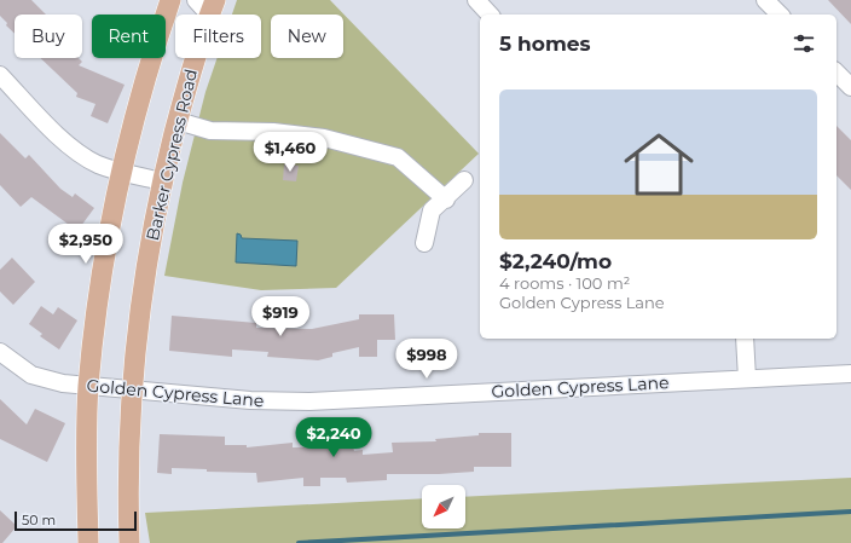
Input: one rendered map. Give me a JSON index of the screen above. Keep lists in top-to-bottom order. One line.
{"streets":{"main road":["Barker Cypress Road"],"street":["Golden Cypress Lane"]},"crossings":[["Barker Cypress Road","Golden Cypress Lane"]],"scale_bar":"50 m","north":"bottom left","page":{"chip":["Buy","Rent","Filters","New"],"heading":"5 homes","list":[{"name":"$2,240/mo","note":"4 rooms · 100 m² · Golden Cypress Lane"}],"price":["$1,460","$2,950","$919","$998","$2,240"],"scale":"50 m"}}
